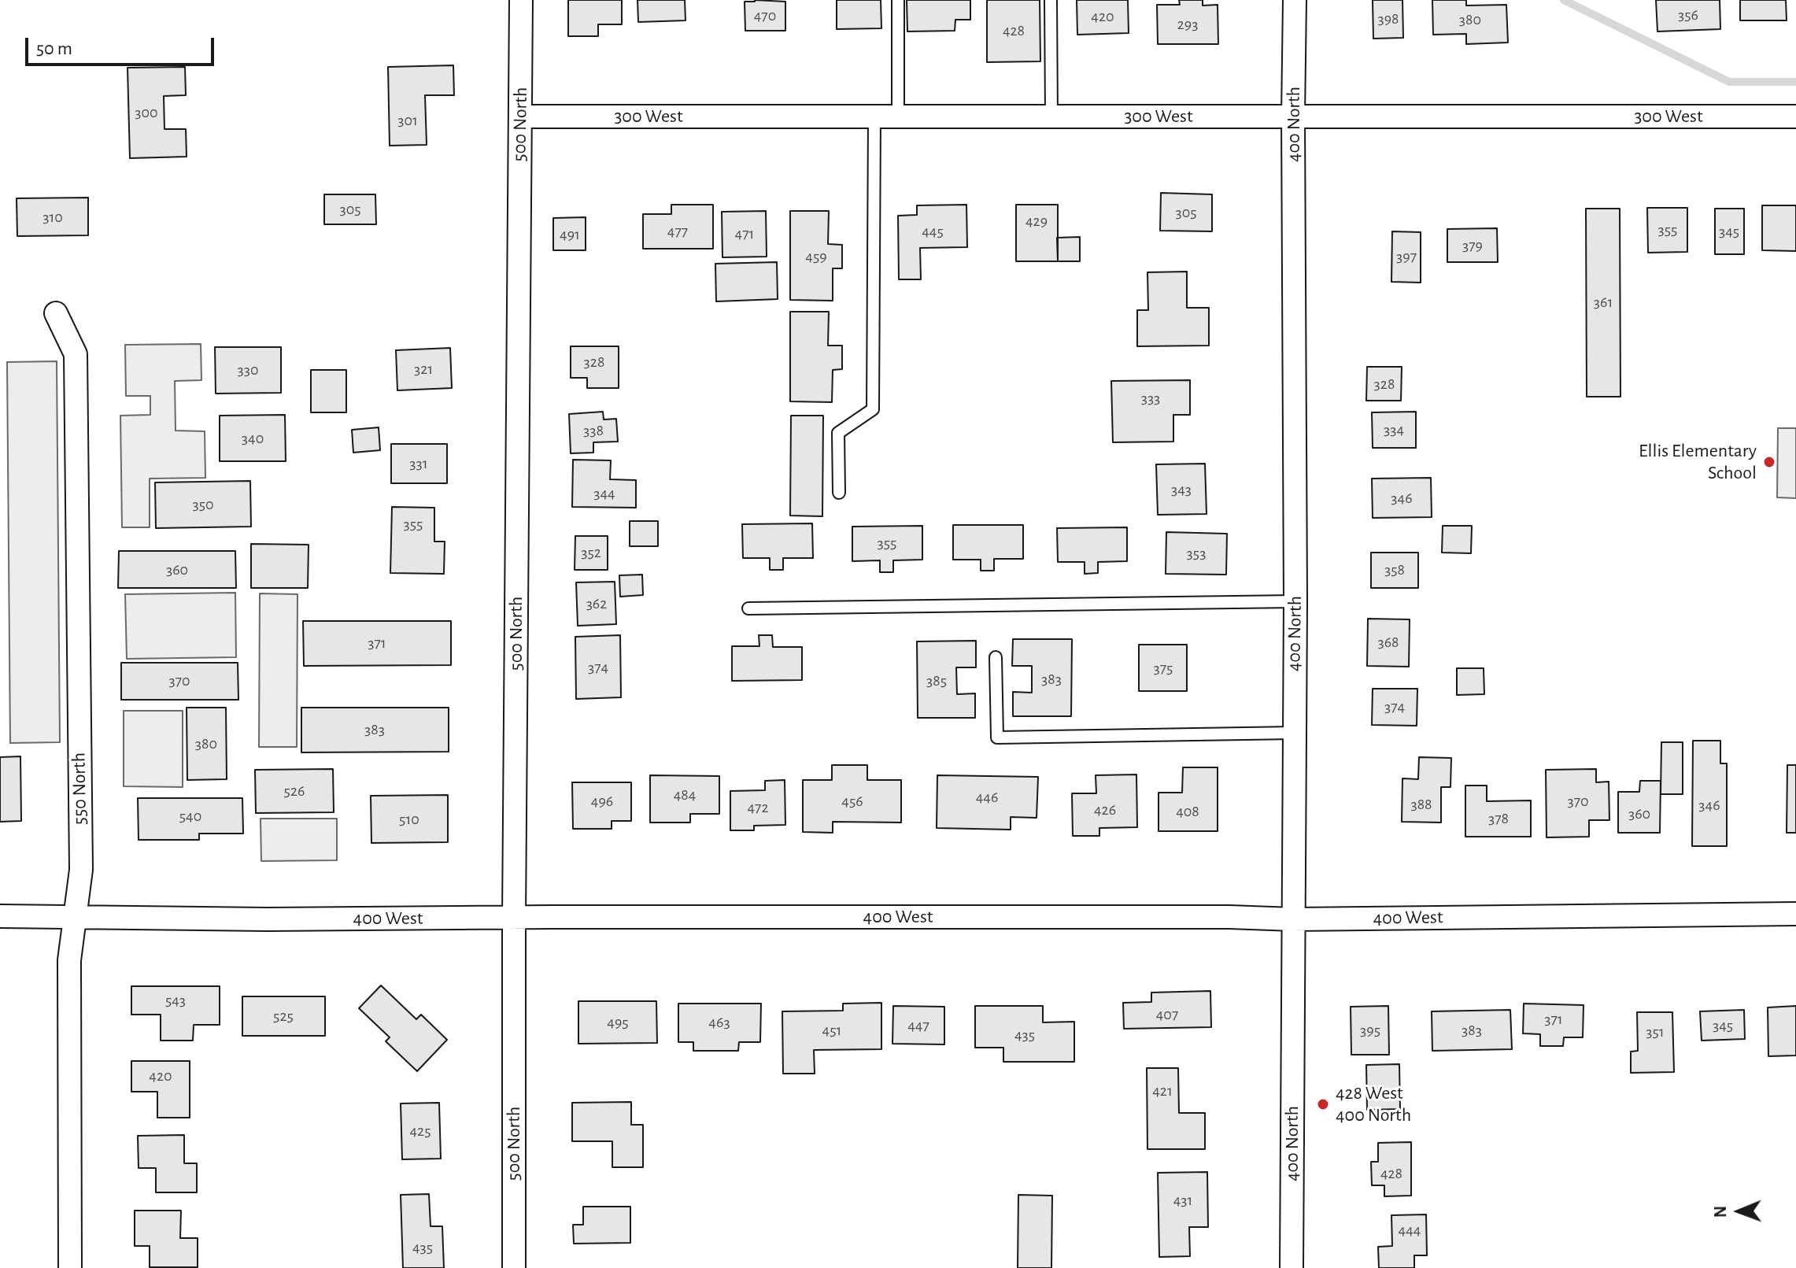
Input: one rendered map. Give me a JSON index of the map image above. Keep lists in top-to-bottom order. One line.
{"streets":{"street":["300 West","500 North","400 North","550 North","400 West"]},"crossings":[["300 West","500 North"],["300 West","400 North"],["500 North","400 West"],["400 North","400 West"],["550 North","400 West"]],"places":["Ellis Elementary School","428 West 400 North"],"house_numbers":["356","470","420","398","380","293","428","300","301","305","305","310","429","355","477","445","345","471","491","379","459","397","361","328","321","330","328","333","334","338","340","331","343","344","346","350","355","355","352","353","360","358","362","368","371","374","375","383","370","385","374","383","380","526","484","446","496","456","370","388","346","472","426","408","360","540","378","510","543","407","525","371","495","463","447","345","451","395","383","351","435","420","421","425","428","431","444","435"],"scale_bar":"50 m","north":"left"}
